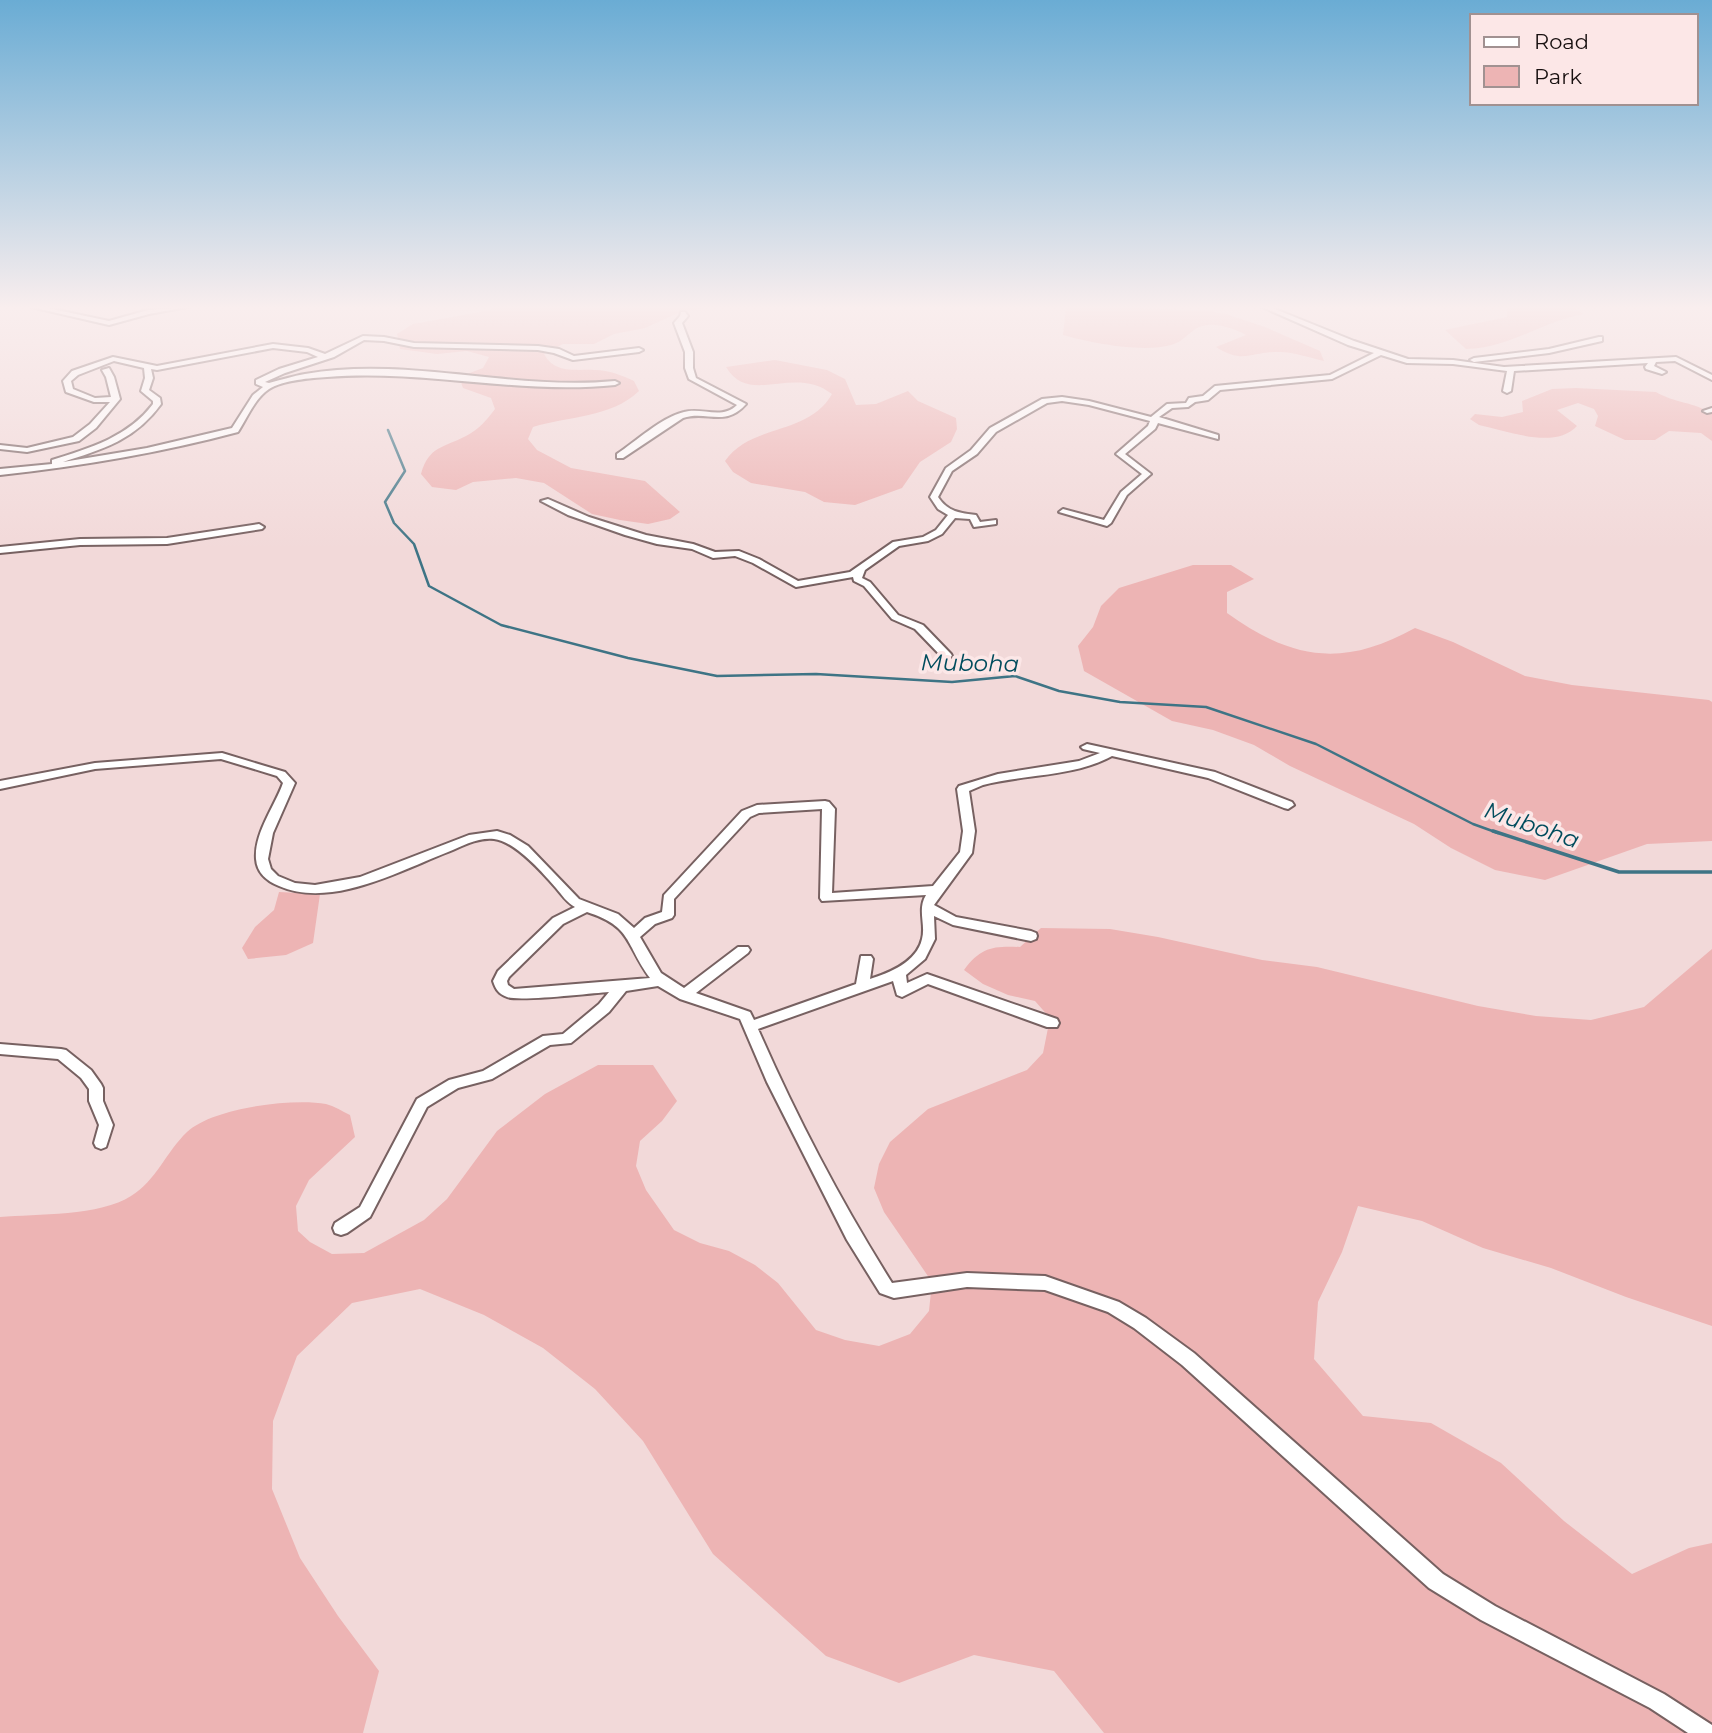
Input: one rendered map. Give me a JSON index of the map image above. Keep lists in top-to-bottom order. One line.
{"water":["Muboha"],"legend":["Road","Park"]}
